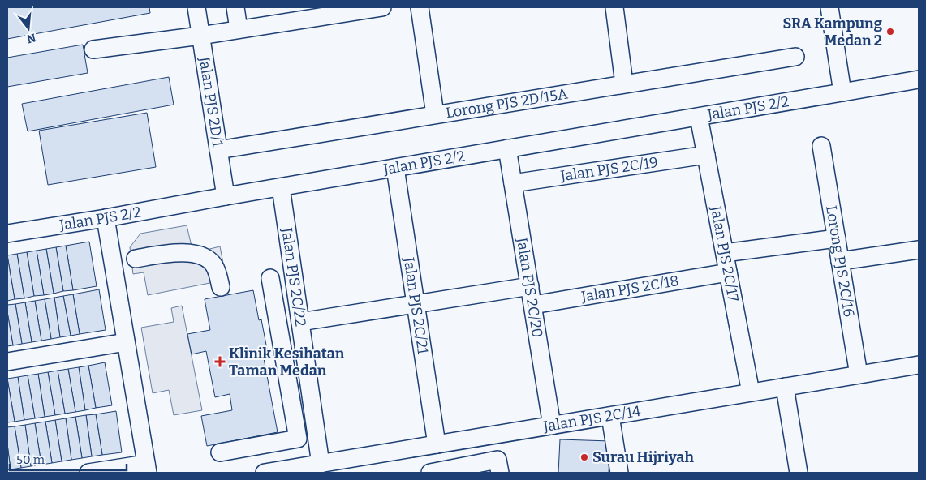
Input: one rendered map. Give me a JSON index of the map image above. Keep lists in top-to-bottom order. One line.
{"streets":{"street":["Jalan PJS 2D/1","Lorong PJS 2D/15A","Jalan PJS 2/2","Jalan PJS 2C/19","Jalan PJS 2C/17","Lorong PJS 2C/16","Jalan PJS 2C/22","Jalan PJS 2C/20","Jalan PJS 2C/18","Jalan PJS 2C/21","Jalan PJS 2C/14"]},"crossings":[["Jalan PJS 2D/1","Lorong PJS 2D/15A"],["Jalan PJS 2D/1","Jalan PJS 2/2"],["Jalan PJS 2/2","Jalan PJS 2C/17"],["Jalan PJS 2/2","Jalan PJS 2C/22"],["Jalan PJS 2/2","Jalan PJS 2C/20"],["Jalan PJS 2/2","Jalan PJS 2C/21"],["Jalan PJS 2C/19","Jalan PJS 2C/17"],["Jalan PJS 2C/19","Jalan PJS 2C/20"],["Jalan PJS 2C/17","Jalan PJS 2C/18"],["Jalan PJS 2C/17","Jalan PJS 2C/14"],["Lorong PJS 2C/16","Jalan PJS 2C/14"],["Jalan PJS 2C/22","Jalan PJS 2C/14"],["Jalan PJS 2C/20","Jalan PJS 2C/18"],["Jalan PJS 2C/20","Jalan PJS 2C/14"],["Jalan PJS 2C/21","Jalan PJS 2C/14"]],"places":{"other":["SRA Kampung Medan 2","Surau Hijriyah"],"health":["Klinik Kesihatan Taman Medan"]},"scale_bar":"50 m","north":"bottom"}
